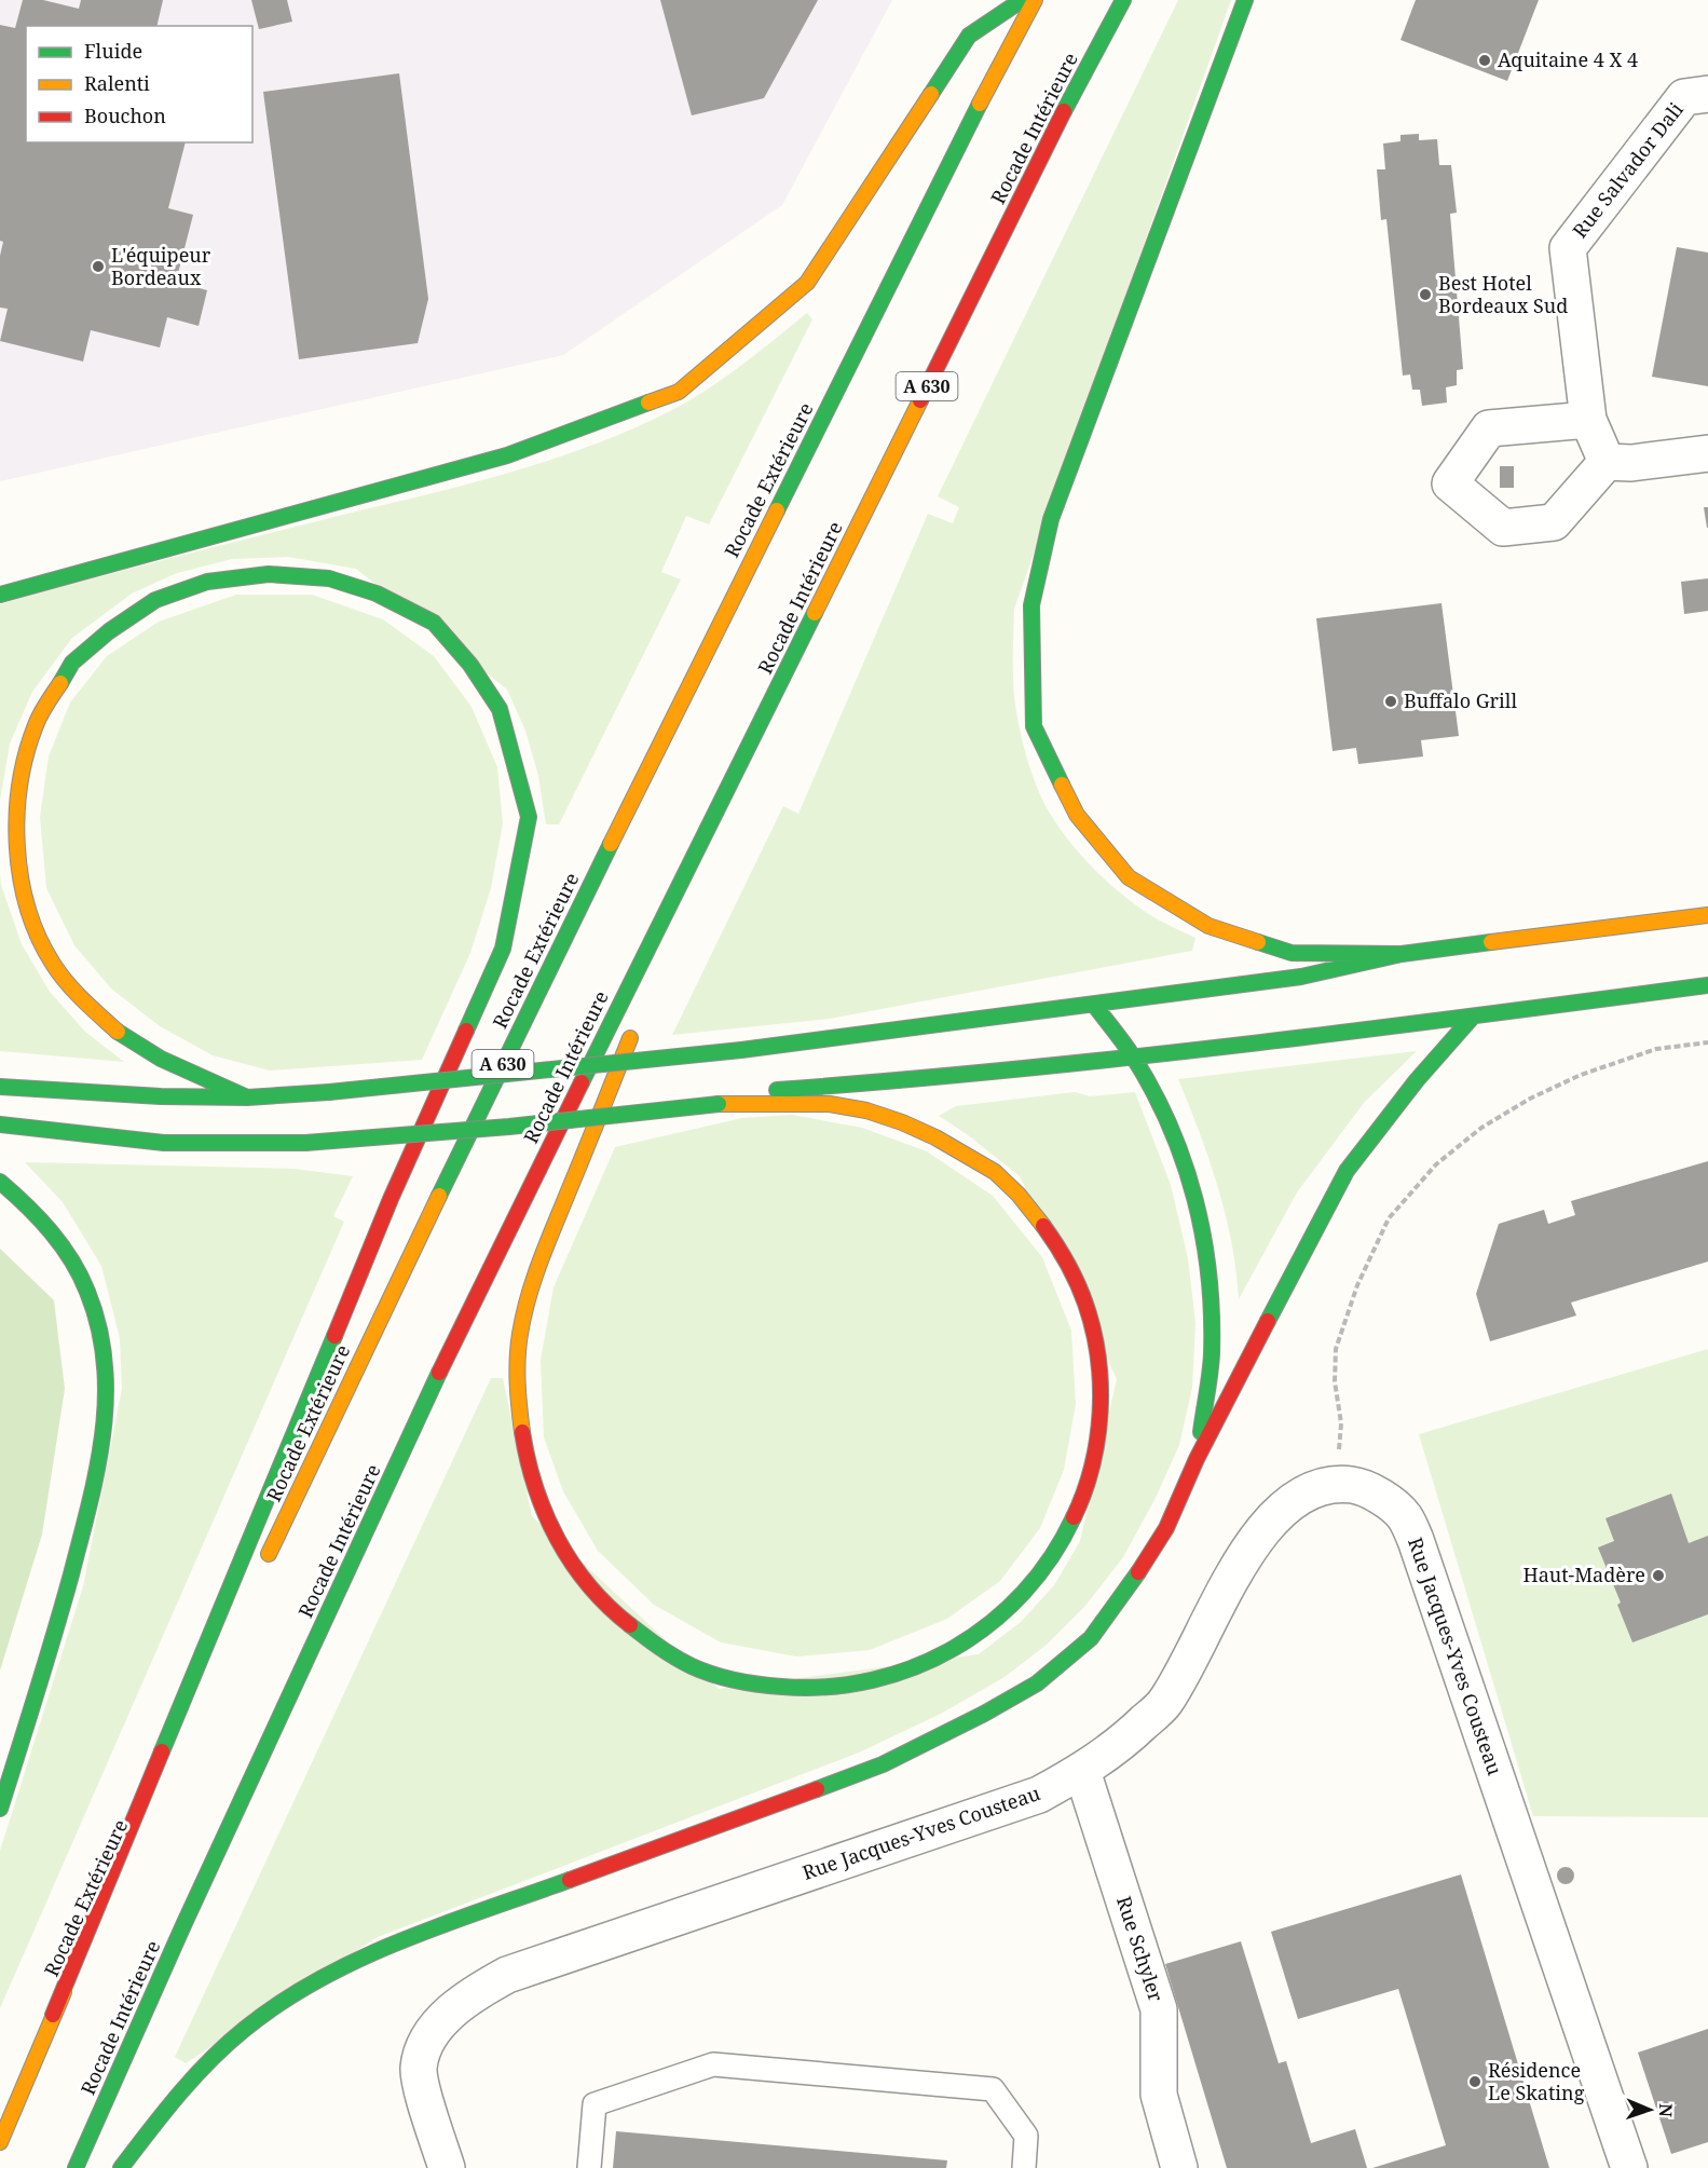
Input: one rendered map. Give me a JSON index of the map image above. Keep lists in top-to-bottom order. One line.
{"streets":{"main road":["Rocade Intérieure","A 630","Rocade Extérieure"],"street":["Rue Salvador Dali","Rue Jacques-Yves Cousteau","Rue Schyler"]},"crossings":[["Rue Jacques-Yves Cousteau","Rue Schyler"]],"places":["Aquitaine 4 X 4","L'équipeur Bordeaux","Best Hotel Bordeaux Sud","Buffalo Grill","Haut-Madère","Résidence Le Skating"],"legend":["Fluide","Ralenti","Bouchon"],"north":"right"}
